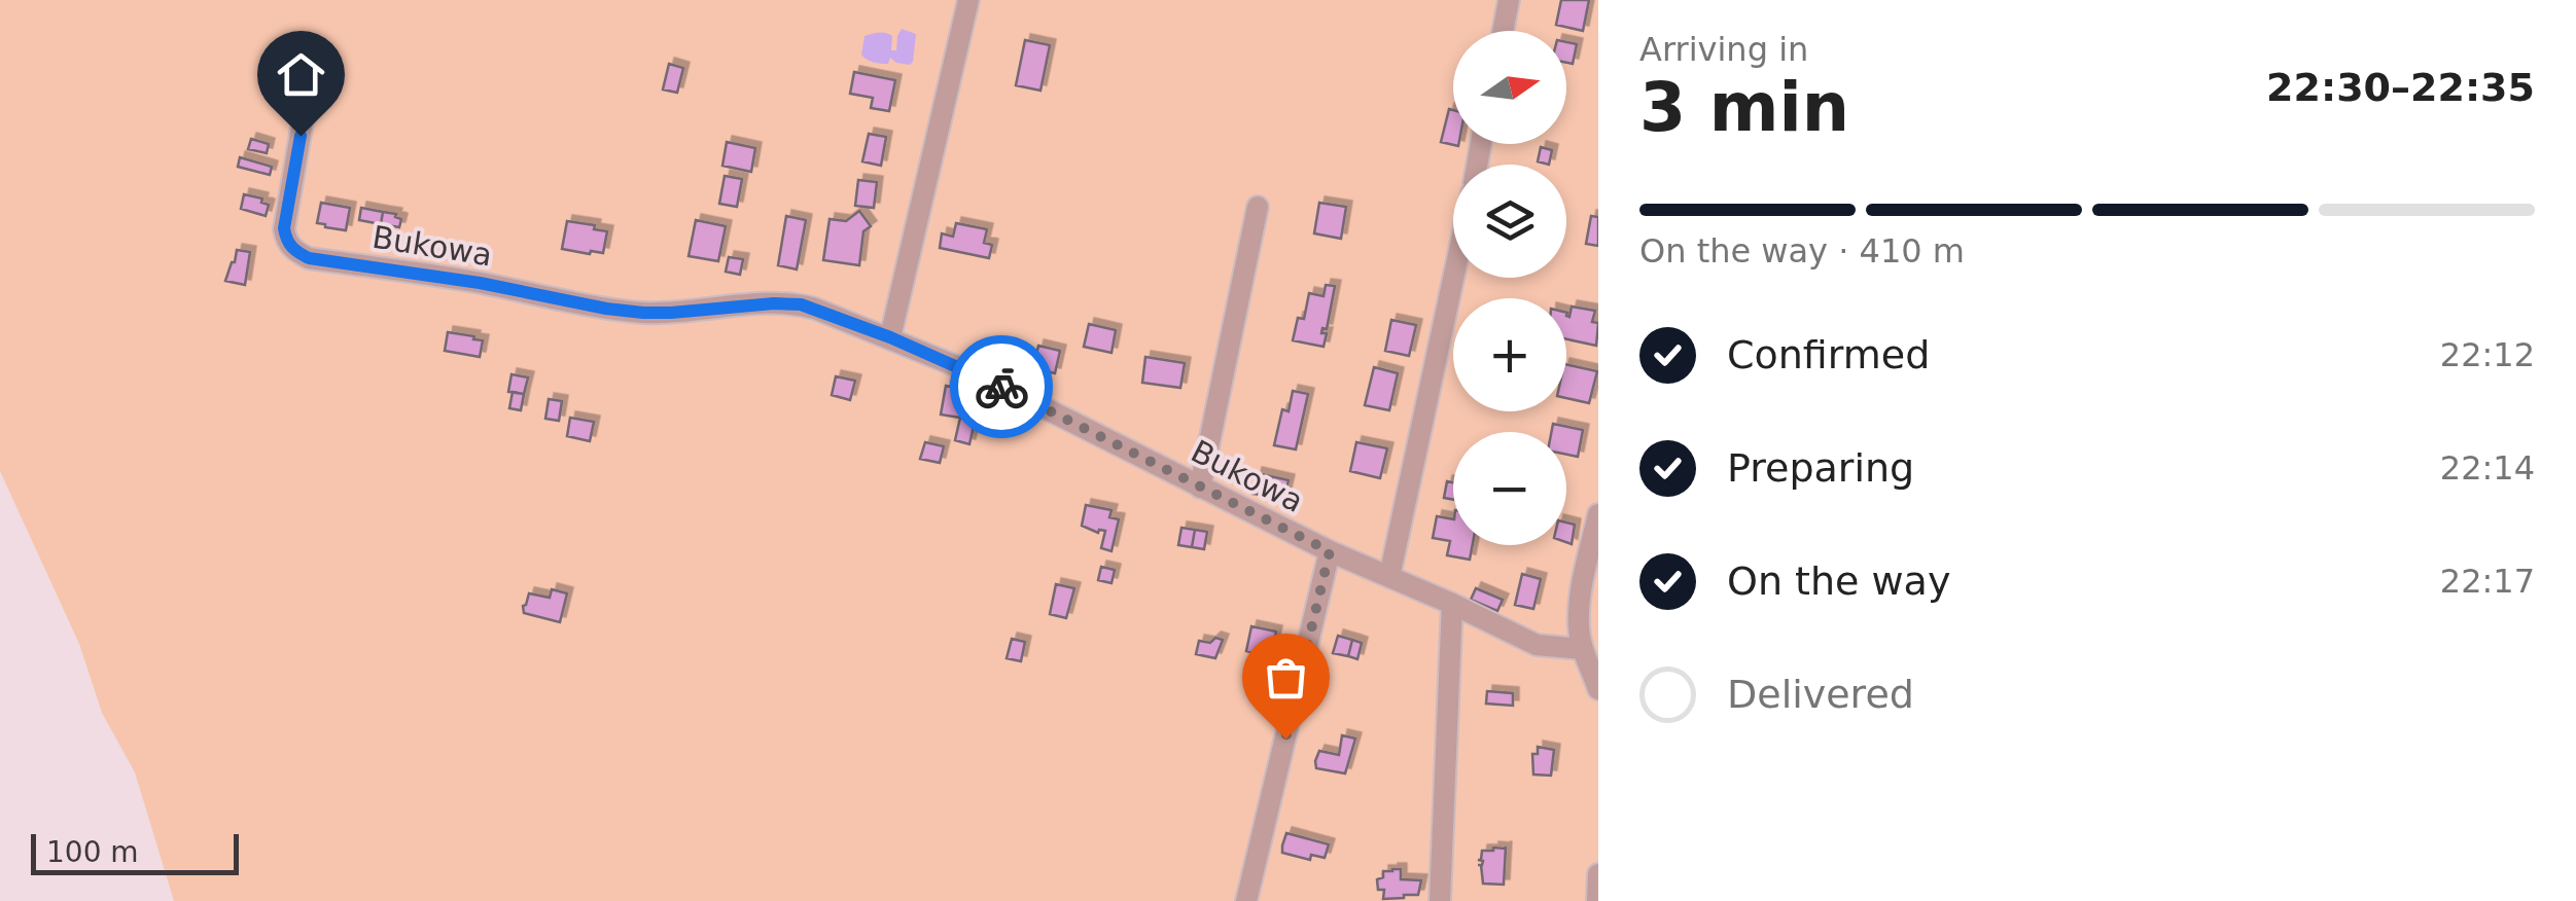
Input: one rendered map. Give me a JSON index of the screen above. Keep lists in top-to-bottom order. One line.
{"streets":{"street":["Bukowa"]},"scale_bar":"100 m","north":"right","page":{"heading":["3 min","Arriving in","22:30–22:35"],"map_buttons":["+","−"],"bar":"On the way · 410 m","list":[["Confirmed","22:12"],["Preparing","22:14"],["On the way","22:17"],"Delivered"],"scale":"100 m"}}
